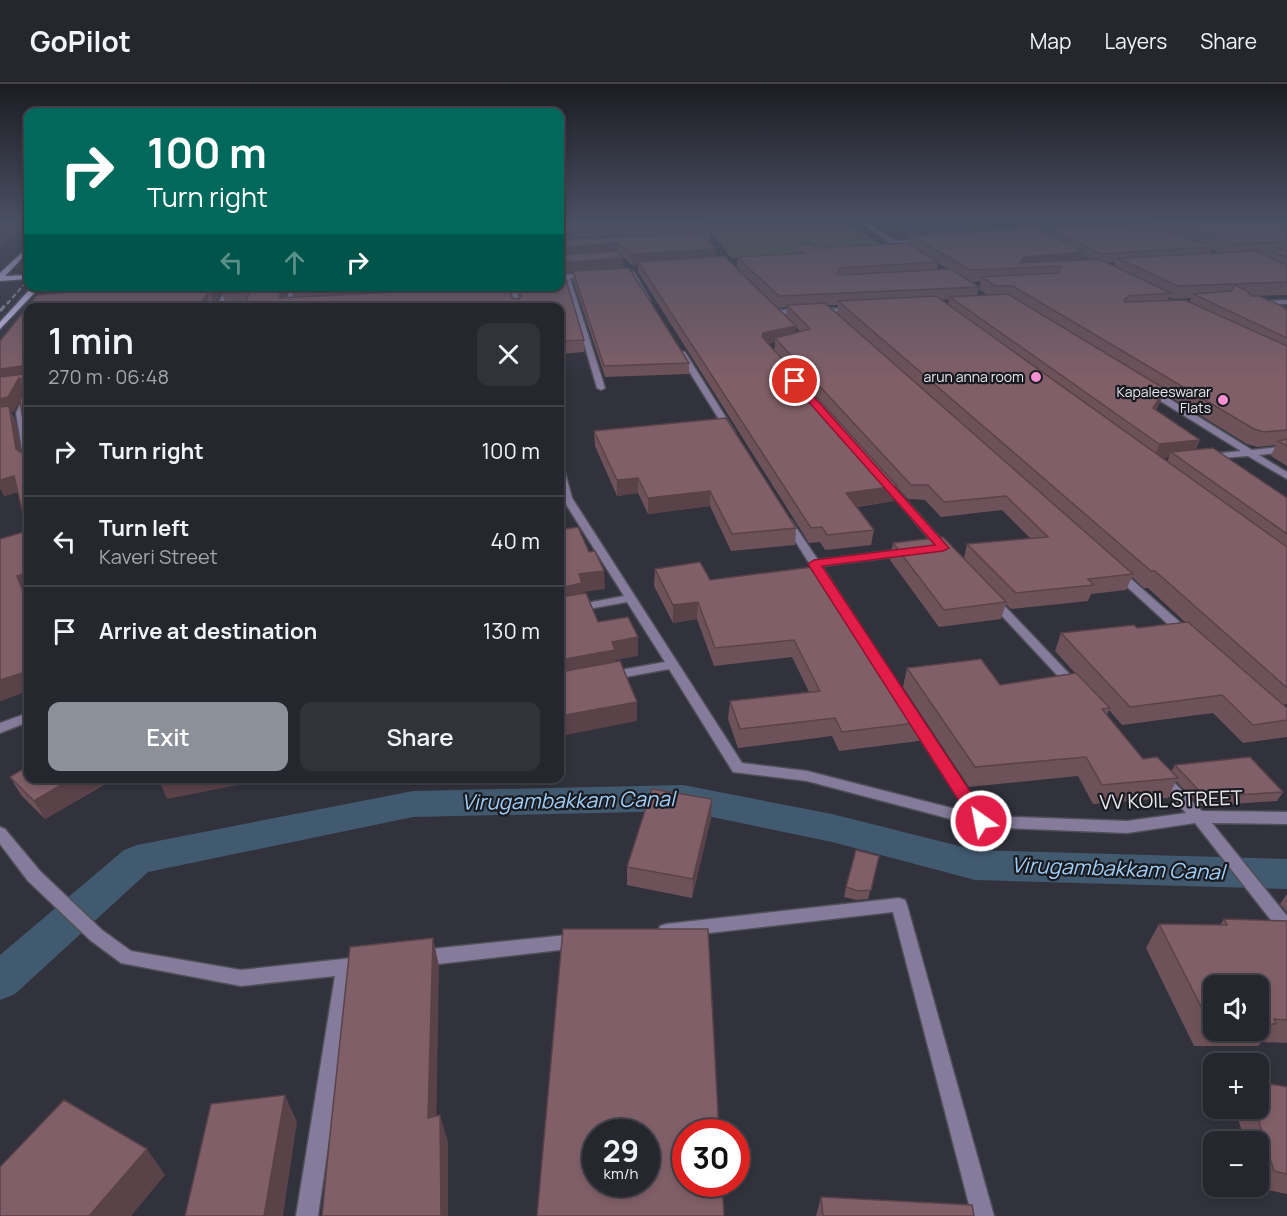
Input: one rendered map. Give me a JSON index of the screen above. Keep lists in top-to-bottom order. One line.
{"streets":{"street":["VV KOIL STREET"]},"water":["Virugambakkam Canal"],"places":["arun anna room","Kapaleeswarar Flats"],"page":{"header":"GoPilot","nav":["Map","Layers","Share"],"turn":["100 m","Turn right"],"heading":["1 min","270 m · 06:48"],"list":[{"name":"Turn right","value":"100 m"},{"name":"Turn left","note":"Kaveri Street","value":"40 m"},{"name":"Arrive at destination","value":"130 m"}],"buttons":["Exit","Share"],"map_buttons":["+","−"],"speed":"29 km/h","limit":"30"}}
